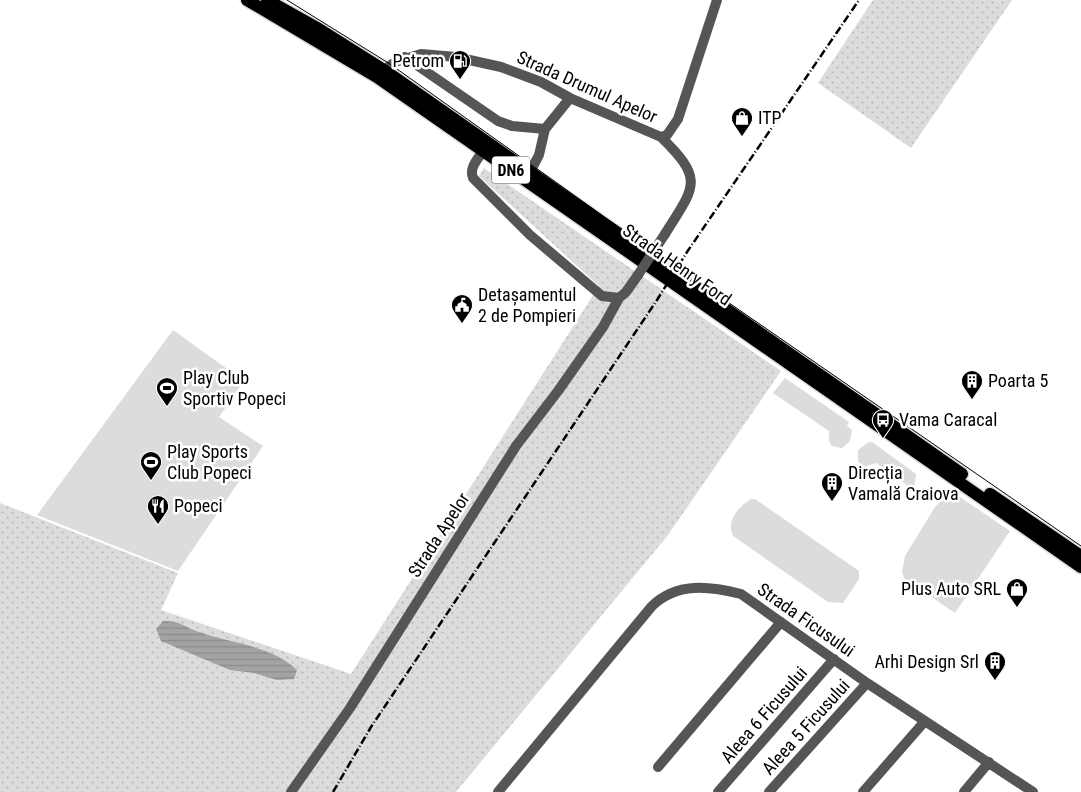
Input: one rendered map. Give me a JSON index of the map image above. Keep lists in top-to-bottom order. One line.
{"streets":{"main road":["DN6","Strada Henry Ford"],"street":["Strada Drumul Apelor","Strada Apelor","Strada Ficusului","Aleea 6 Ficusului","Aleea 5 Ficusului"]},"crossings":[["Strada Drumul Apelor","Strada Henry Ford"],["Strada Drumul Apelor","Strada Apelor"],["Strada Ficusului","Aleea 6 Ficusului"],["Strada Ficusului","Aleea 5 Ficusului"]],"places":{"fuel station":["Petrom"],"shop":["ITP","Plus Auto SRL"],"public building":["Detașamentul 2 de Pompieri"],"building":["Poarta 5","Direcția Vamală Craiova","Arhi Design Srl"],"sports":["Play Club Sportiv Popeci","Play Sports Club Popeci"],"bus stop":["Vama Caracal"],"restaurant":["Popeci"]}}
